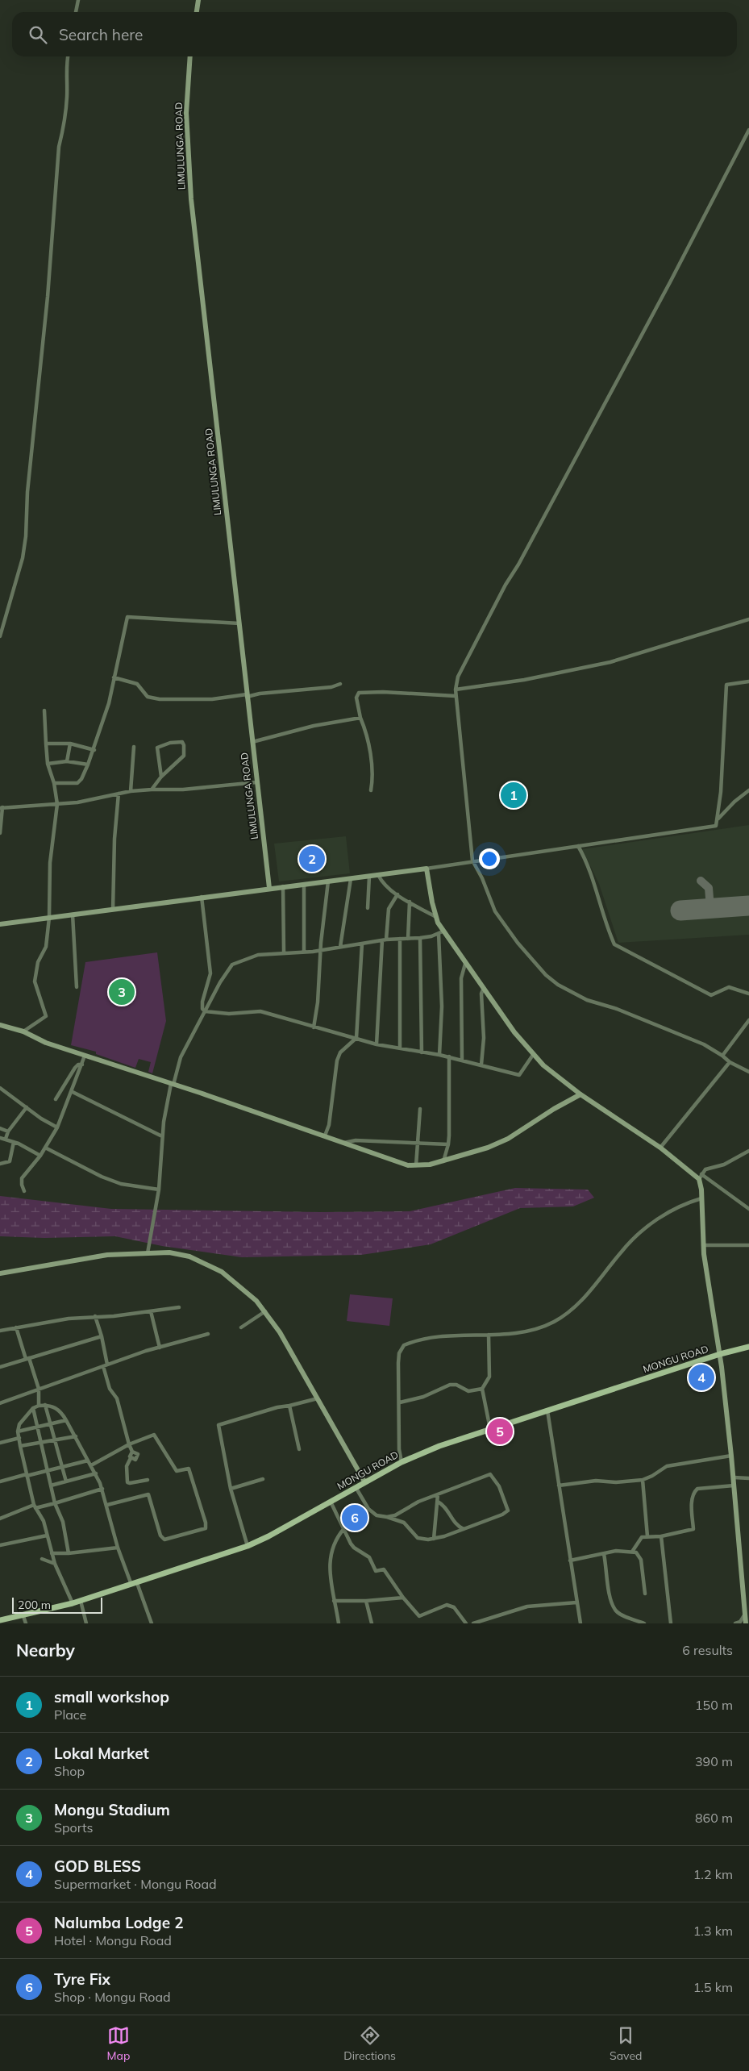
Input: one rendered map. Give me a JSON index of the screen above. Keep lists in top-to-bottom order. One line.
{"streets":{"main road":["LIMULUNGA ROAD","MONGU ROAD"]},"scale_bar":"200 m","page":{"search":"Search here","pins":["1","2","3","4","5","6"],"scale":"200 m","heading":["Nearby","6 results"],"list":[{"mark":"1","name":"small workshop","note":"Place","value":"150 m"},{"mark":"2","name":"Lokal Market","note":"Shop","value":"390 m"},{"mark":"3","name":"Mongu Stadium","note":"Sports","value":"860 m"},{"mark":"4","name":"GOD BLESS","note":"Supermarket · Mongu Road","value":"1.2 km"},{"mark":"5","name":"Nalumba Lodge 2","note":"Hotel · Mongu Road","value":"1.3 km"},{"mark":"6","name":"Tyre Fix","note":"Shop · Mongu Road","value":"1.5 km"}],"nav":["Map","Directions","Saved"]}}
